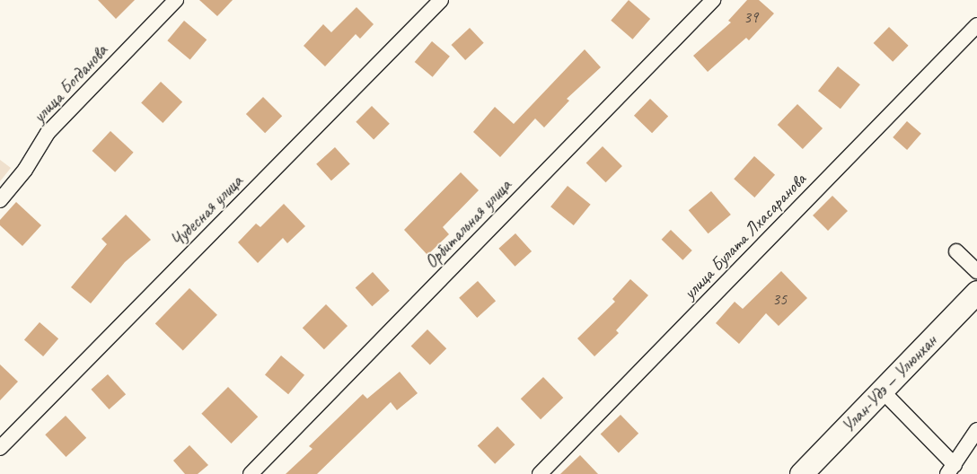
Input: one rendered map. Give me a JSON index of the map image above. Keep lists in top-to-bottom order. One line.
{"streets":{"main road":["Улан-Удэ — Улюнхан"],"street":["улица Богданова","Чудесная улица","Орбитальная улица","улица Булата Лхасаранова"]},"house_numbers":["39","35"]}
